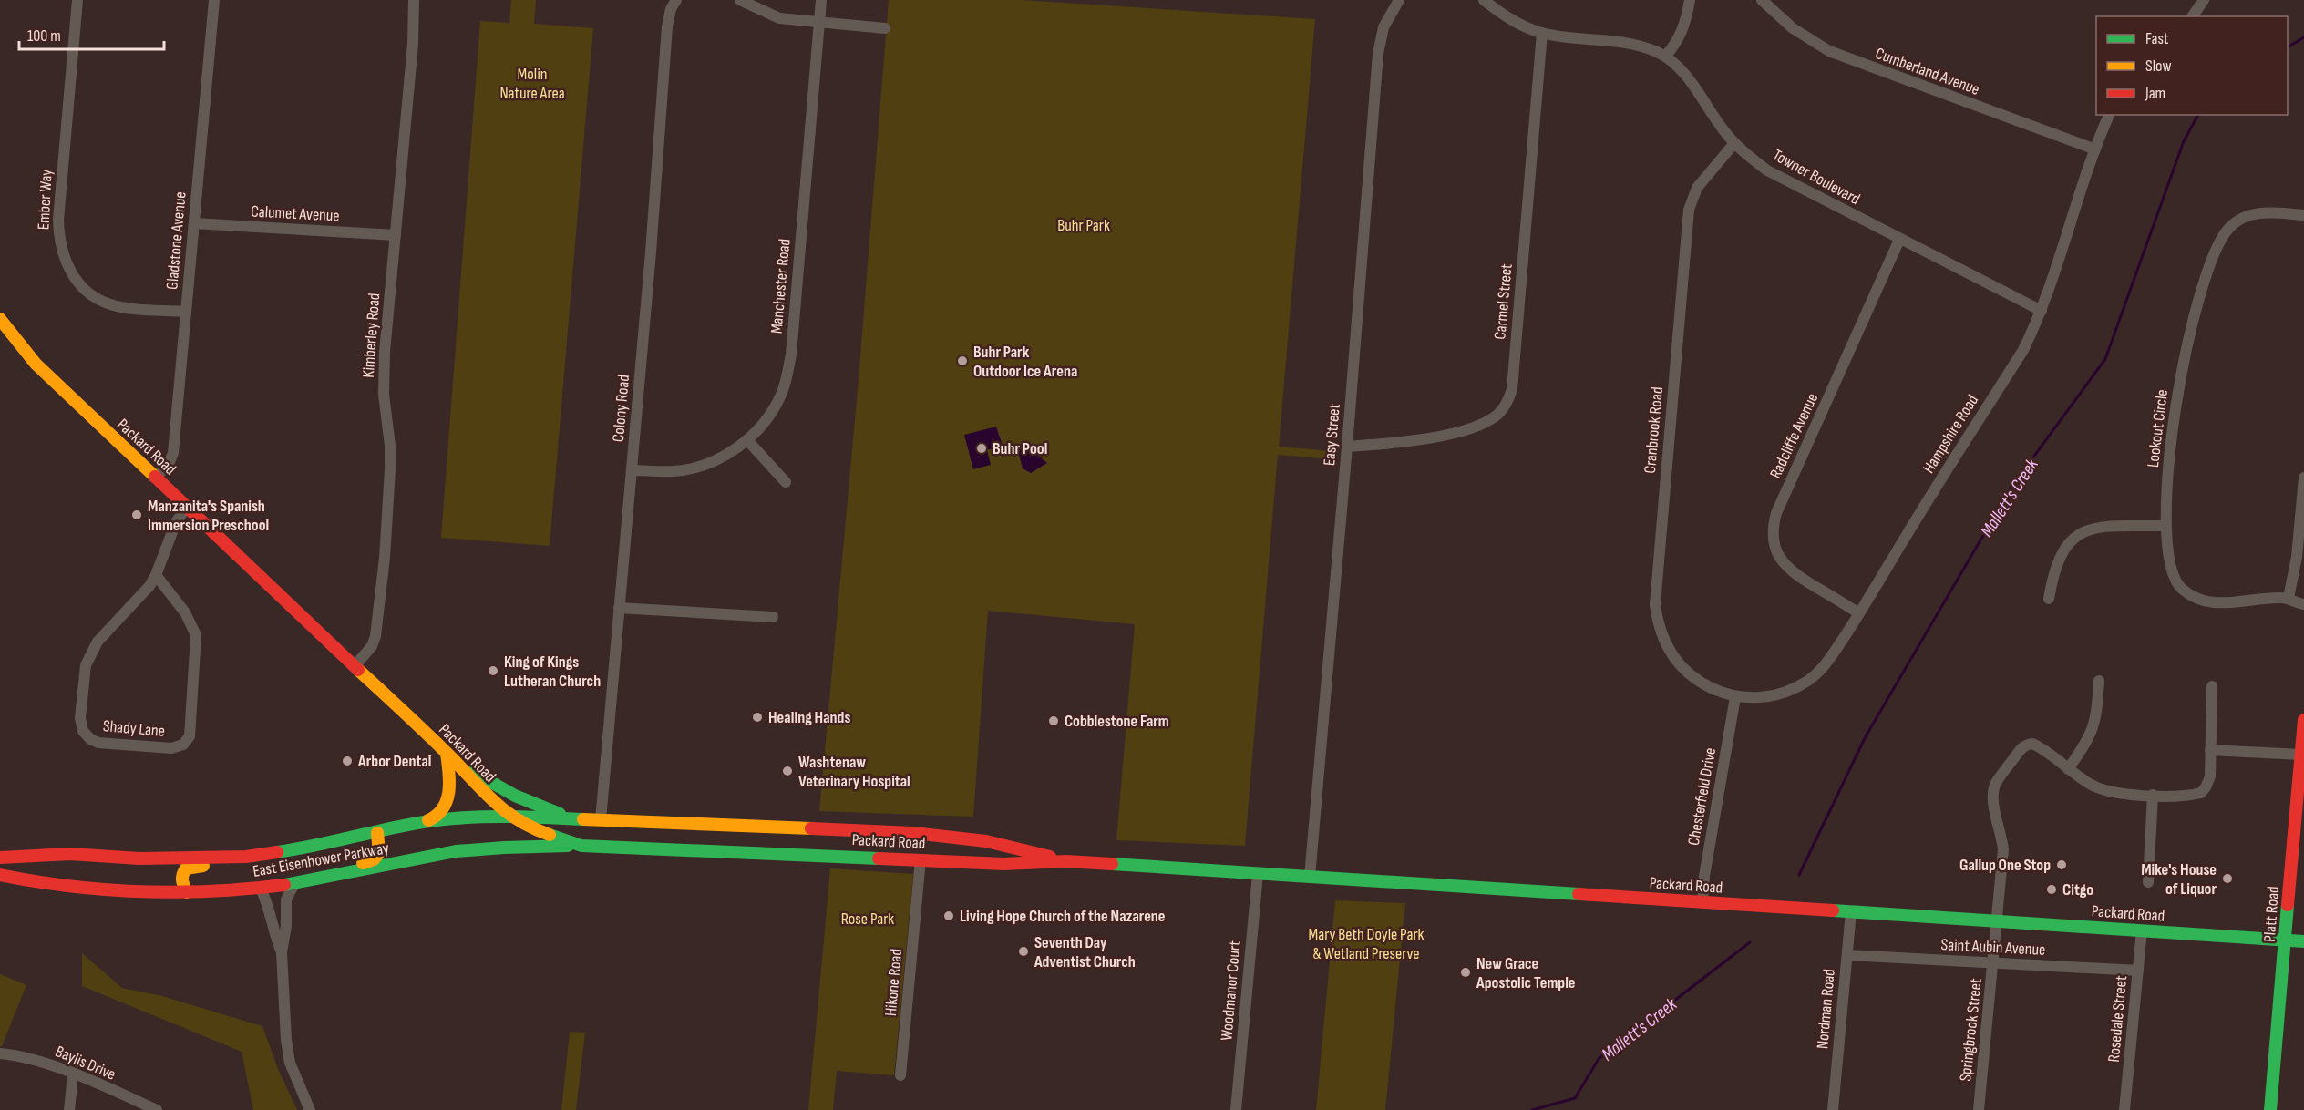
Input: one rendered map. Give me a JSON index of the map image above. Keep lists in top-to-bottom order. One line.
{"streets":{"main road":["Packard Road","East Eisenhower Parkway","Platt Road"],"street":["Cumberland Avenue","Towner Boulevard","Ember Way","Calumet Avenue","Gladstone Avenue","Manchester Road","Carmel Street","Kimberley Road","Colony Road","Lookout Circle","Cranbrook Road","Hampshire Road","Easy Street","Radcliffe Avenue","Shady Lane","Chesterfield Drive","Saint Aubin Avenue","Hikone Road","Woodmanor Court","Nordman Road","Rosedale Street","Springbrook Street","Baylis Drive"]},"crossings":[["Cumberland Avenue","Hampshire Road"],["Towner Boulevard","Carmel Street"],["Towner Boulevard","Cranbrook Road"],["Towner Boulevard","Hampshire Road"],["Towner Boulevard","Radcliffe Avenue"],["Ember Way","Gladstone Avenue"],["Calumet Avenue","Gladstone Avenue"],["Calumet Avenue","Kimberley Road"],["Gladstone Avenue","Packard Road"],["Manchester Road","Colony Road"],["Carmel Street","Easy Street"],["Kimberley Road","Packard Road"],["Colony Road","Packard Road"],["Cranbrook Road","Hampshire Road"],["Cranbrook Road","Chesterfield Drive"],["Hampshire Road","Radcliffe Avenue"],["Hampshire Road","Chesterfield Drive"],["Easy Street","Packard Road"],["Packard Road","Shady Lane"],["Packard Road","Chesterfield Drive"],["Packard Road","East Eisenhower Parkway"],["Packard Road","Platt Road"],["Packard Road","Hikone Road"],["Packard Road","Woodmanor Court"],["Packard Road","Nordman Road"],["Packard Road","Rosedale Street"],["Packard Road","Springbrook Street"],["Saint Aubin Avenue","Nordman Road"],["Saint Aubin Avenue","Rosedale Street"],["Saint Aubin Avenue","Springbrook Street"]],"water":["Mallett's Creek"],"parks":["Molin Nature Area","Buhr Park","Rose Park","Mary Beth Doyle Park & Wetland Preserve"],"places":["Buhr Park Outdoor Ice Arena","Buhr Pool","Manzanita's Spanish Immersion Preschool","King of Kings Lutheran Church","Healing Hands","Cobblestone Farm","Arbor Dental","Washtenaw Veterinary Hospital","Gallup One Stop","Mike's House of Liquor","Citgo","Living Hope Church of the Nazarene","Seventh Day Adventist Church","New Grace Apostolic Temple"],"legend":["Fast","Slow","Jam"],"scale_bar":"100 m"}
